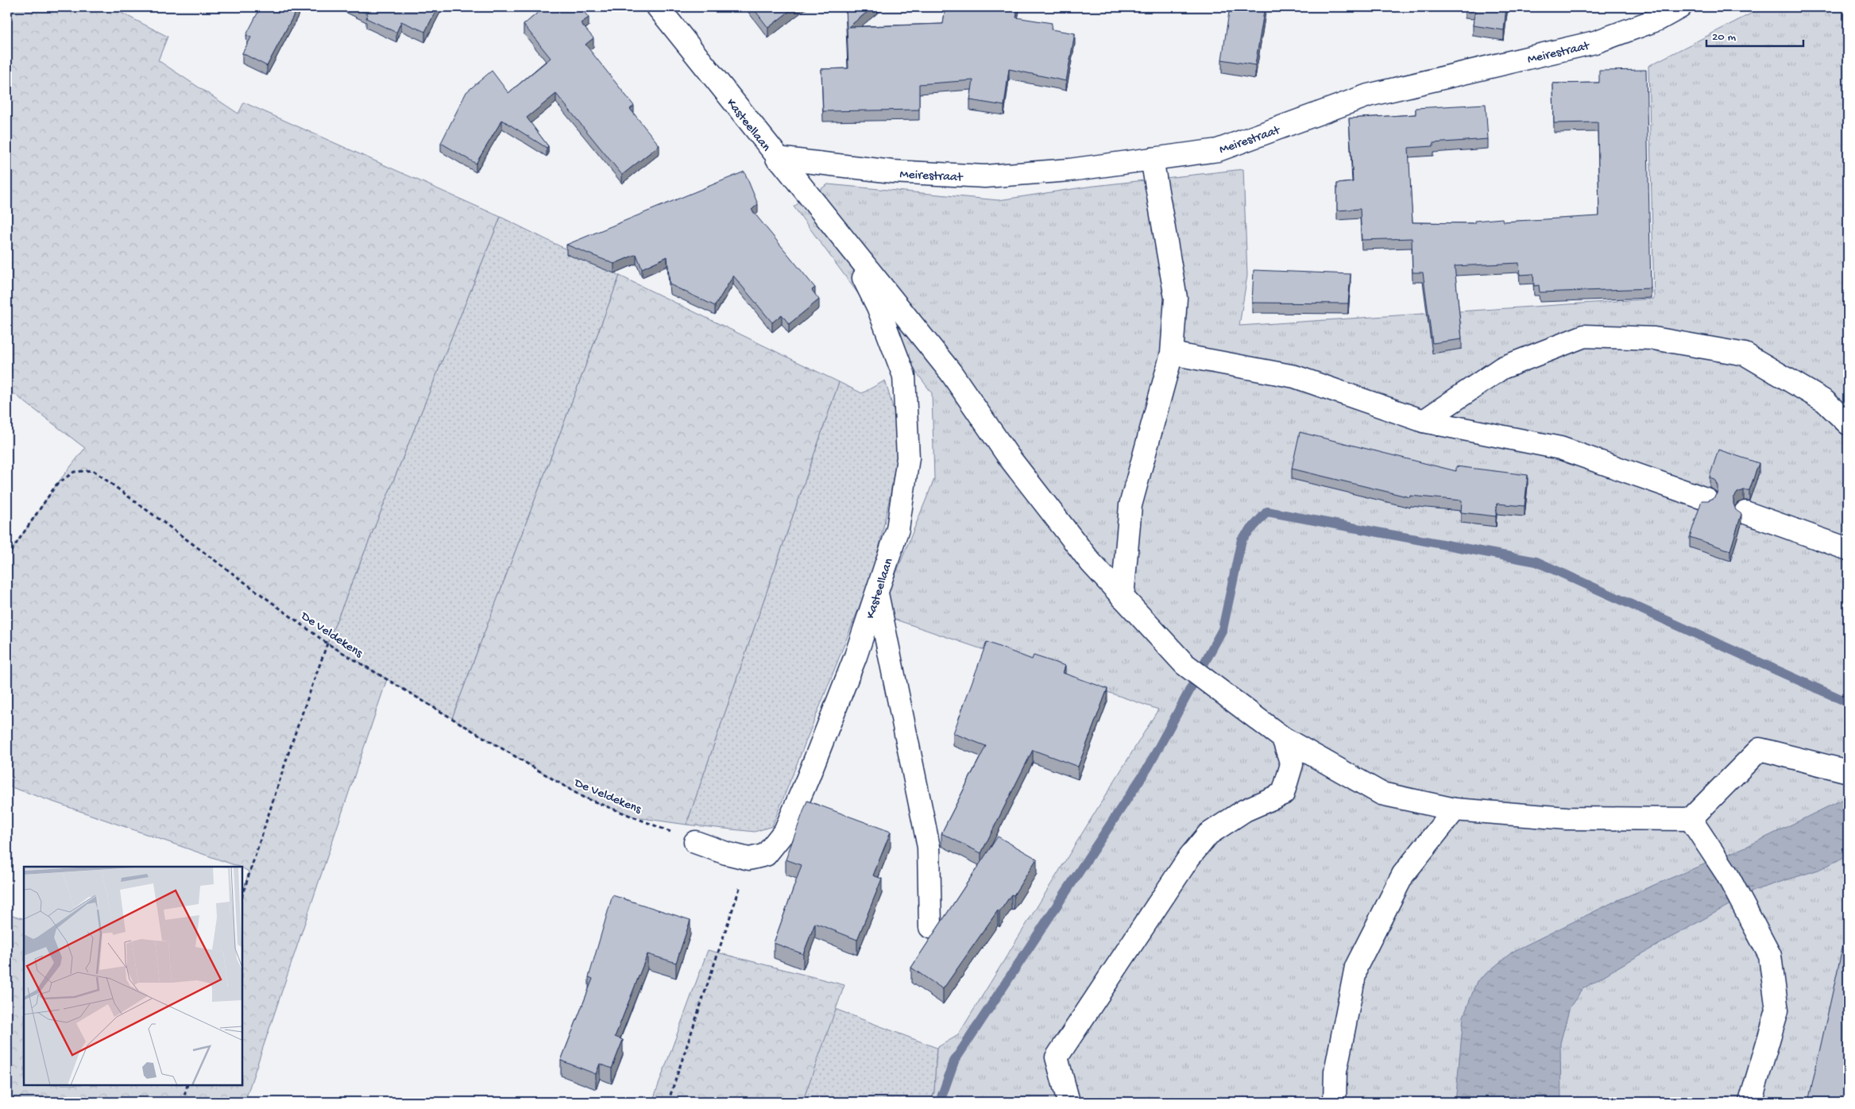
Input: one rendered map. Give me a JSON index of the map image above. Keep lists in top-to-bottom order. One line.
{"streets":{"street":["Meirestraat","Kasteellaan"],"path":["De Veldekens"]},"crossings":[["Meirestraat","Kasteellaan"]],"scale_bar":"20 m"}
